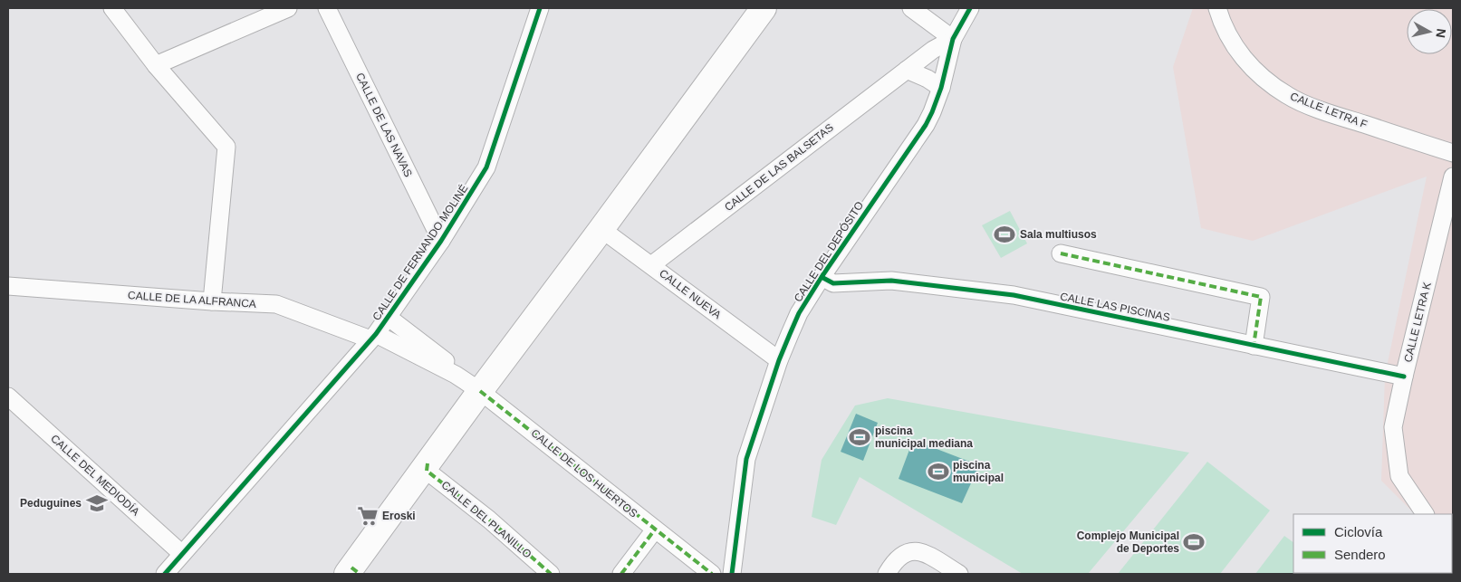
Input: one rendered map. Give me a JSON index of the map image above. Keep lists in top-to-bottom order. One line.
{"streets":{"street":["CALLE LETRA F","CALLE DE LAS NAVAS","CALLE DE LAS BALSETAS","CALLE DEL DEPÓSITO","CALLE DE FERNANDO MOLINÉ","CALLE NUEVA","CALLE DE LA ALFRANCA","CALLE LAS PISCINAS","CALLE LETRA K","CALLE DE LOS HUERTOS","CALLE DEL MEDIODÍA","CALLE DEL PLANILLO"]},"crossings":[["CALLE DE LAS NAVAS","CALLE DE FERNANDO MOLINÉ"],["CALLE DE LAS BALSETAS","CALLE DEL DEPÓSITO"],["CALLE DE LAS BALSETAS","CALLE NUEVA"],["CALLE DEL DEPÓSITO","CALLE NUEVA"],["CALLE DEL DEPÓSITO","CALLE LAS PISCINAS"],["CALLE DE FERNANDO MOLINÉ","CALLE DE LA ALFRANCA"],["CALLE DE FERNANDO MOLINÉ","CALLE DE LOS HUERTOS"],["CALLE DE FERNANDO MOLINÉ","CALLE DEL MEDIODÍA"],["CALLE DE LA ALFRANCA","CALLE DE LOS HUERTOS"],["CALLE LAS PISCINAS","CALLE LETRA K"]],"places":{"sports":["Sala multiusos","piscina municipal mediana","piscina municipal","Complejo Municipal de Deportes"],"school or university":["Peduguines"],"supermarket":["Eroski"]},"legend":["Ciclovía","Sendero"],"north":"right"}
